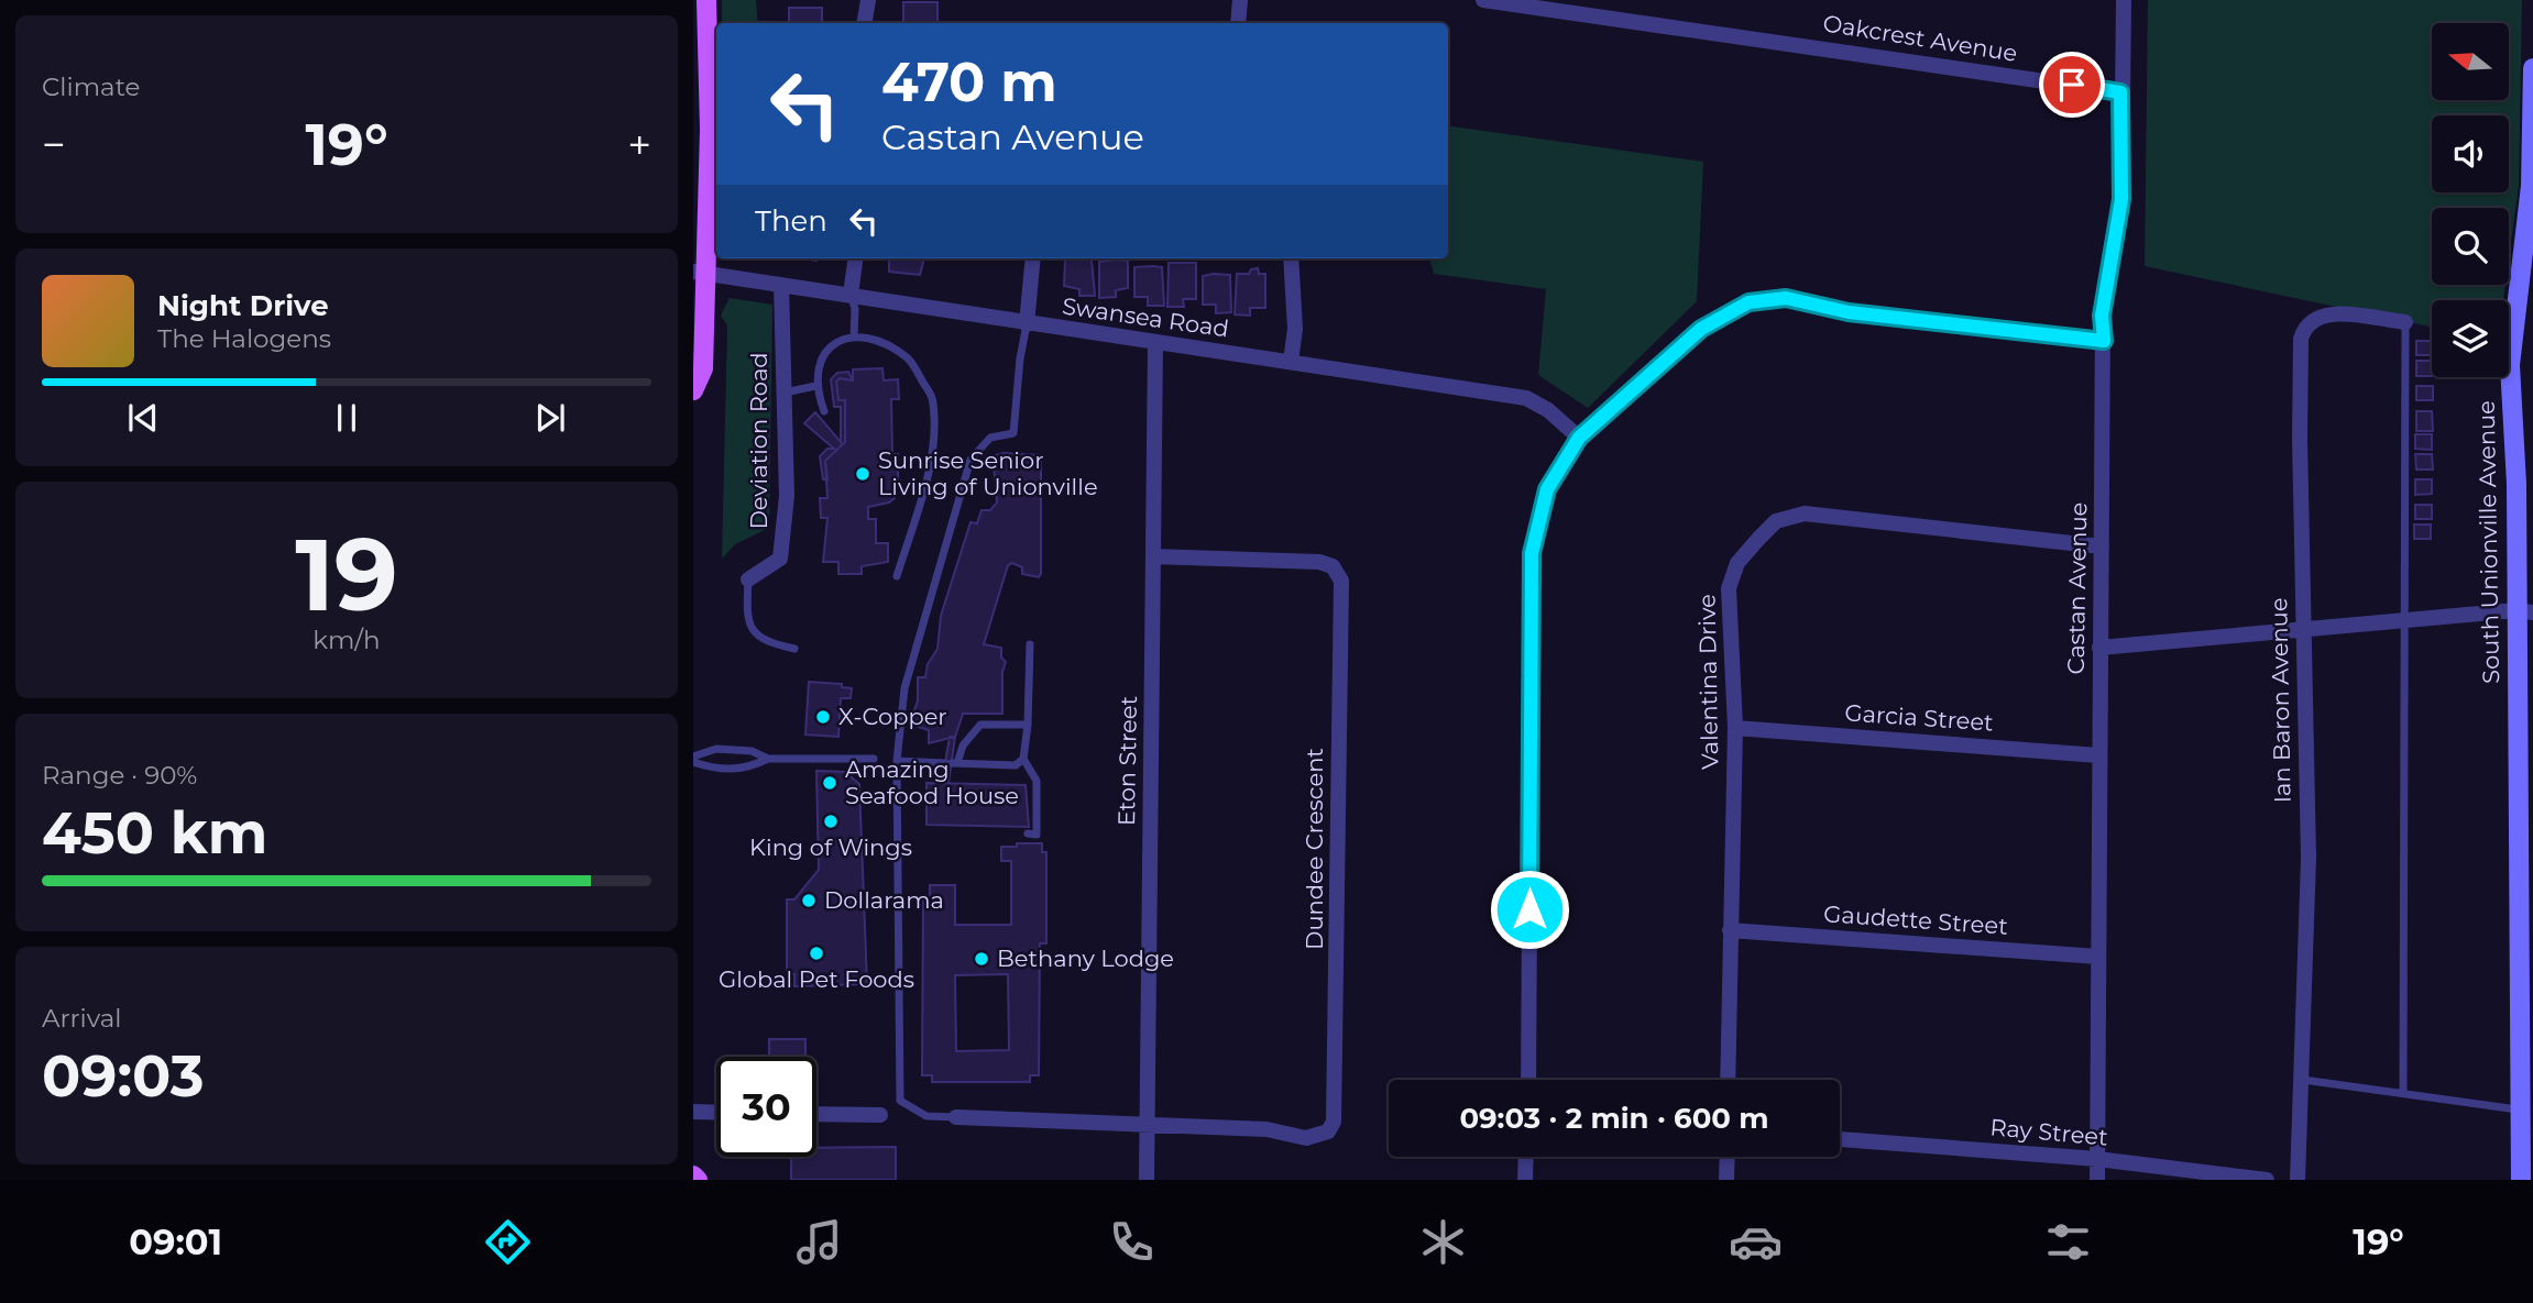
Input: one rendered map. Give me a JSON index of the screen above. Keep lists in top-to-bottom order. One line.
{"streets":{"street":["Oakcrest Avenue","Swansea Road","Deviation Road","South Unionville Avenue","Castan Avenue","Valentina Drive","Ian Baron Avenue","Garcia Street","Eton Street","Dundee Crescent","Gaudette Street","Ray Street"]},"crossings":[["Oakcrest Avenue","Castan Avenue"],["Swansea Road","Deviation Road"],["Swansea Road","Eton Street"],["Castan Avenue","Valentina Drive"],["Castan Avenue","Garcia Street"],["Castan Avenue","Gaudette Street"],["Castan Avenue","Ray Street"],["Valentina Drive","Garcia Street"],["Valentina Drive","Gaudette Street"],["Eton Street","Dundee Crescent"]],"places":["Sunrise Senior Living of Unionville","X-Copper","Amazing Seafood House","King of Wings","Dollarama","Global Pet Foods","Bethany Lodge"],"north":"left","page":{"tile":["Climate",["19","km/h"],["Range · 90%","450 km"],["Arrival","09:03"]],"turn":["470 m","Castan Avenue"],"heat":["−","19°","+"],"then":"Then","song":["Night Drive","The Halogens"],"limit":"30","trip":"09:03 · 2 min · 600 m","tabs":["09:01","19°"]}}
